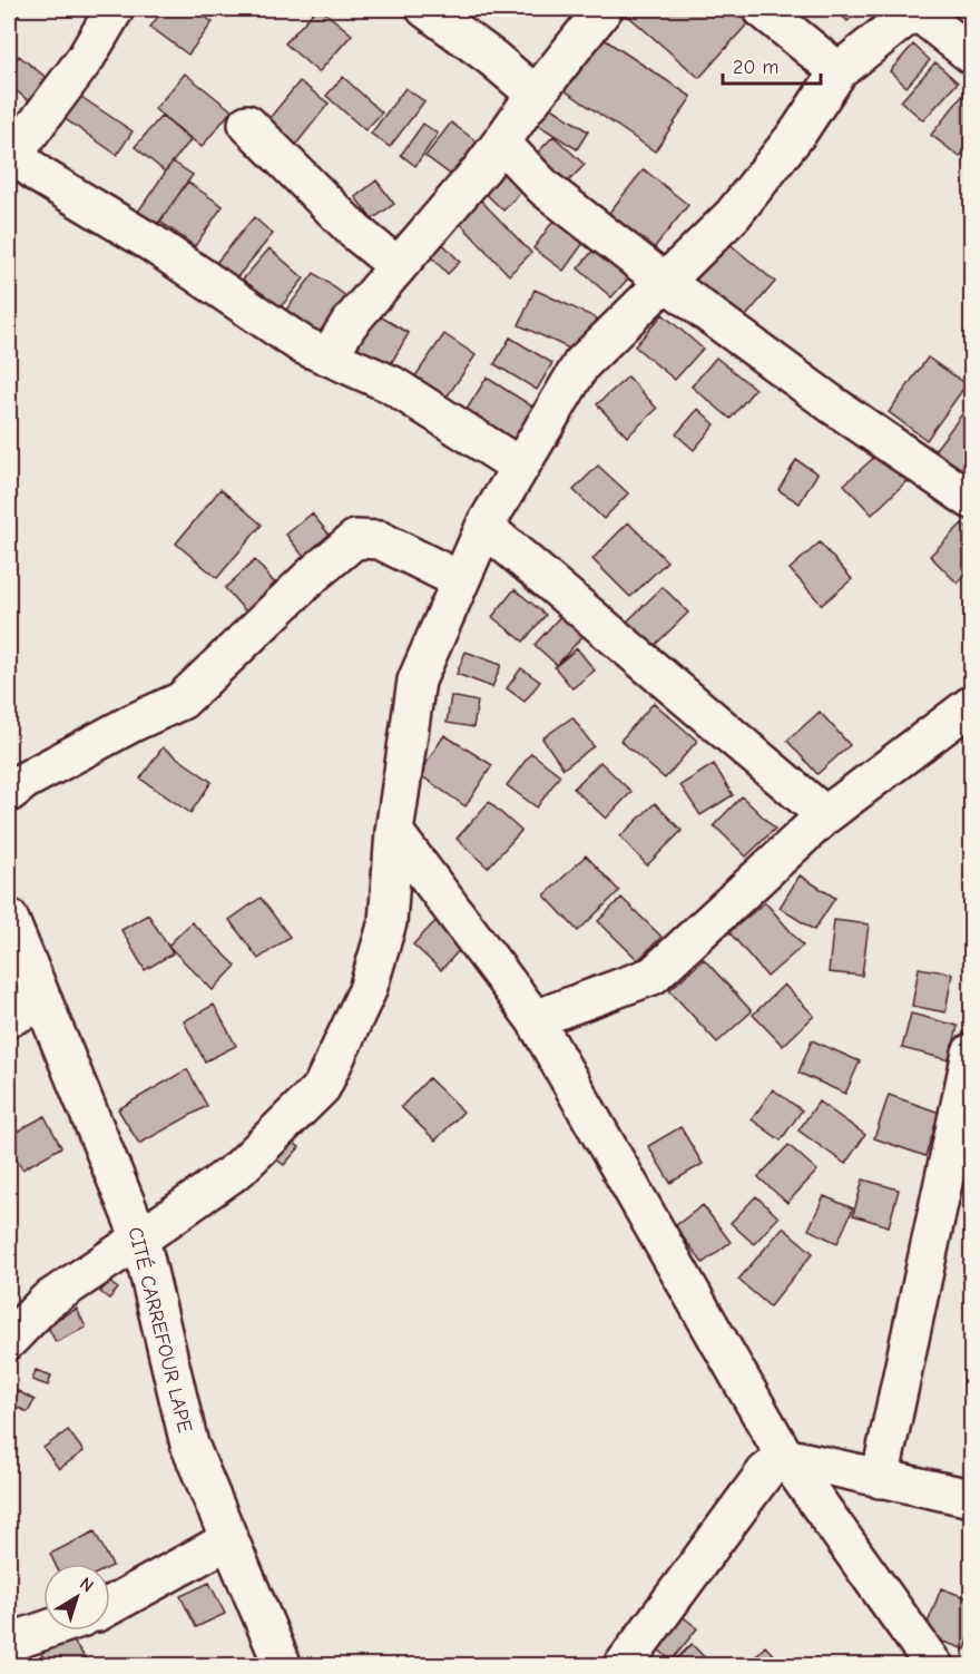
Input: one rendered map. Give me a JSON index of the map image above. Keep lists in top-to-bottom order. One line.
{"streets":{"street":["CITÉ CARREFOUR LAPE"]},"scale_bar":"20 m","north":"top right"}
